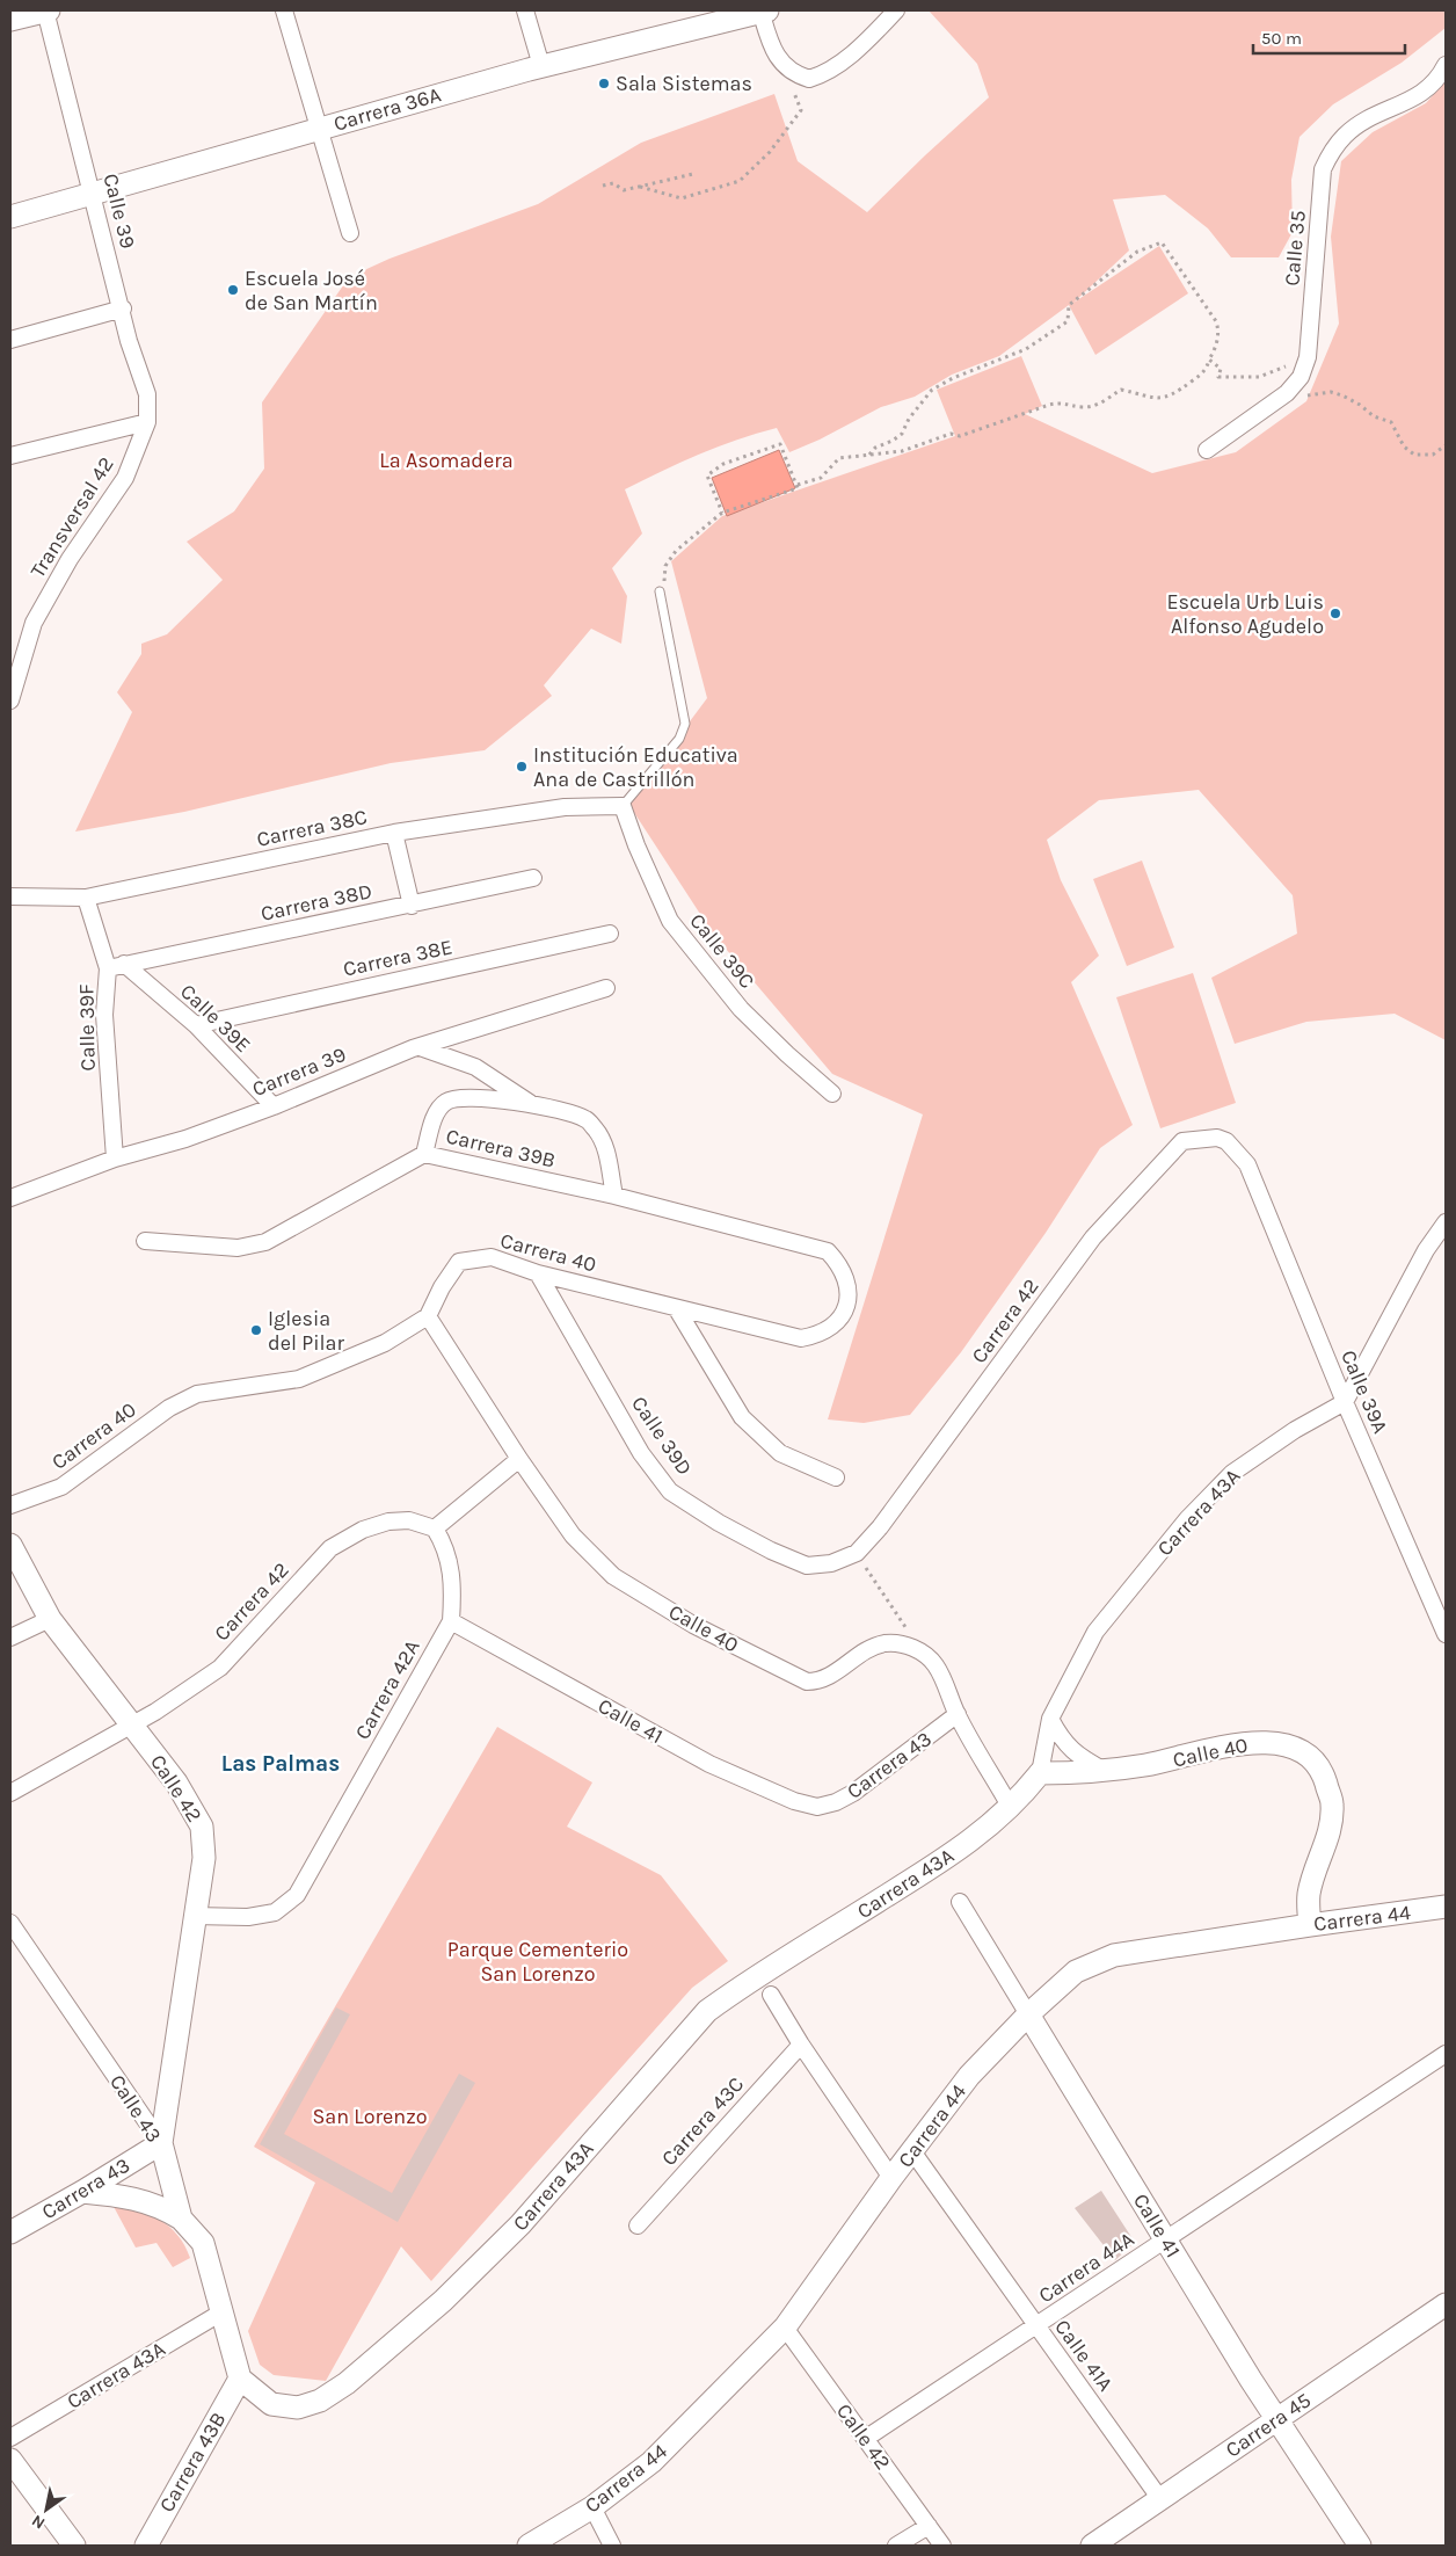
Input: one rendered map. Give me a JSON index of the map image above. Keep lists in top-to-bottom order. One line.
{"streets":{"street":["Carrera 36A","Calle 39","Calle 35","Transversal 42","Carrera 38C","Carrera 38D","Calle 39C","Carrera 38E","Calle 39E","Calle 39F","Carrera 39","Carrera 39B","Carrera 40","Carrera 42","Calle 39A","Calle 39D","Carrera 43A","Calle 40","Carrera 42A","Calle 41","Carrera 43","Calle 42","Carrera 44","Calle 43","Carrera 43C","Carrera 44A","Calle 41A","Carrera 45","Carrera 43B"]},"crossings":[["Carrera 36A","Calle 39"],["Calle 39","Transversal 42"],["Carrera 38C","Calle 39C"],["Carrera 38C","Calle 39F"],["Carrera 38D","Calle 39E"],["Carrera 38D","Calle 39F"],["Carrera 38E","Calle 39E"],["Calle 39E","Carrera 39"],["Calle 39F","Carrera 39"],["Carrera 39B","Carrera 40"],["Carrera 40","Calle 39D"],["Carrera 40","Calle 40"],["Carrera 42","Calle 39A"],["Carrera 42","Calle 39D"],["Carrera 42","Carrera 42A"],["Carrera 42","Calle 42"],["Calle 39A","Carrera 43A"],["Carrera 43A","Calle 40"],["Carrera 43A","Calle 43"],["Carrera 43A","Carrera 43B"],["Calle 40","Carrera 44"],["Carrera 42A","Calle 41"],["Carrera 42A","Calle 42"],["Calle 41","Carrera 43"],["Calle 41","Carrera 44"],["Calle 41","Carrera 44A"],["Calle 41","Carrera 45"],["Carrera 43","Calle 42"],["Carrera 43","Calle 43"],["Calle 42","Carrera 44"],["Calle 42","Calle 43"],["Calle 42","Carrera 44A"],["Carrera 44","Calle 41A"],["Calle 43","Carrera 43B"],["Carrera 44A","Calle 41A"],["Calle 41A","Carrera 45"]],"districts":["Las Palmas"],"parks":["La Asomadera","Parque Cementerio San Lorenzo","San Lorenzo"],"places":["Sala Sistemas","Escuela José de San Martín","Escuela Urb Luis Alfonso Agudelo","Institución Educativa Ana de Castrillón","Iglesia del Pilar"],"scale_bar":"50 m","north":"bottom left"}
